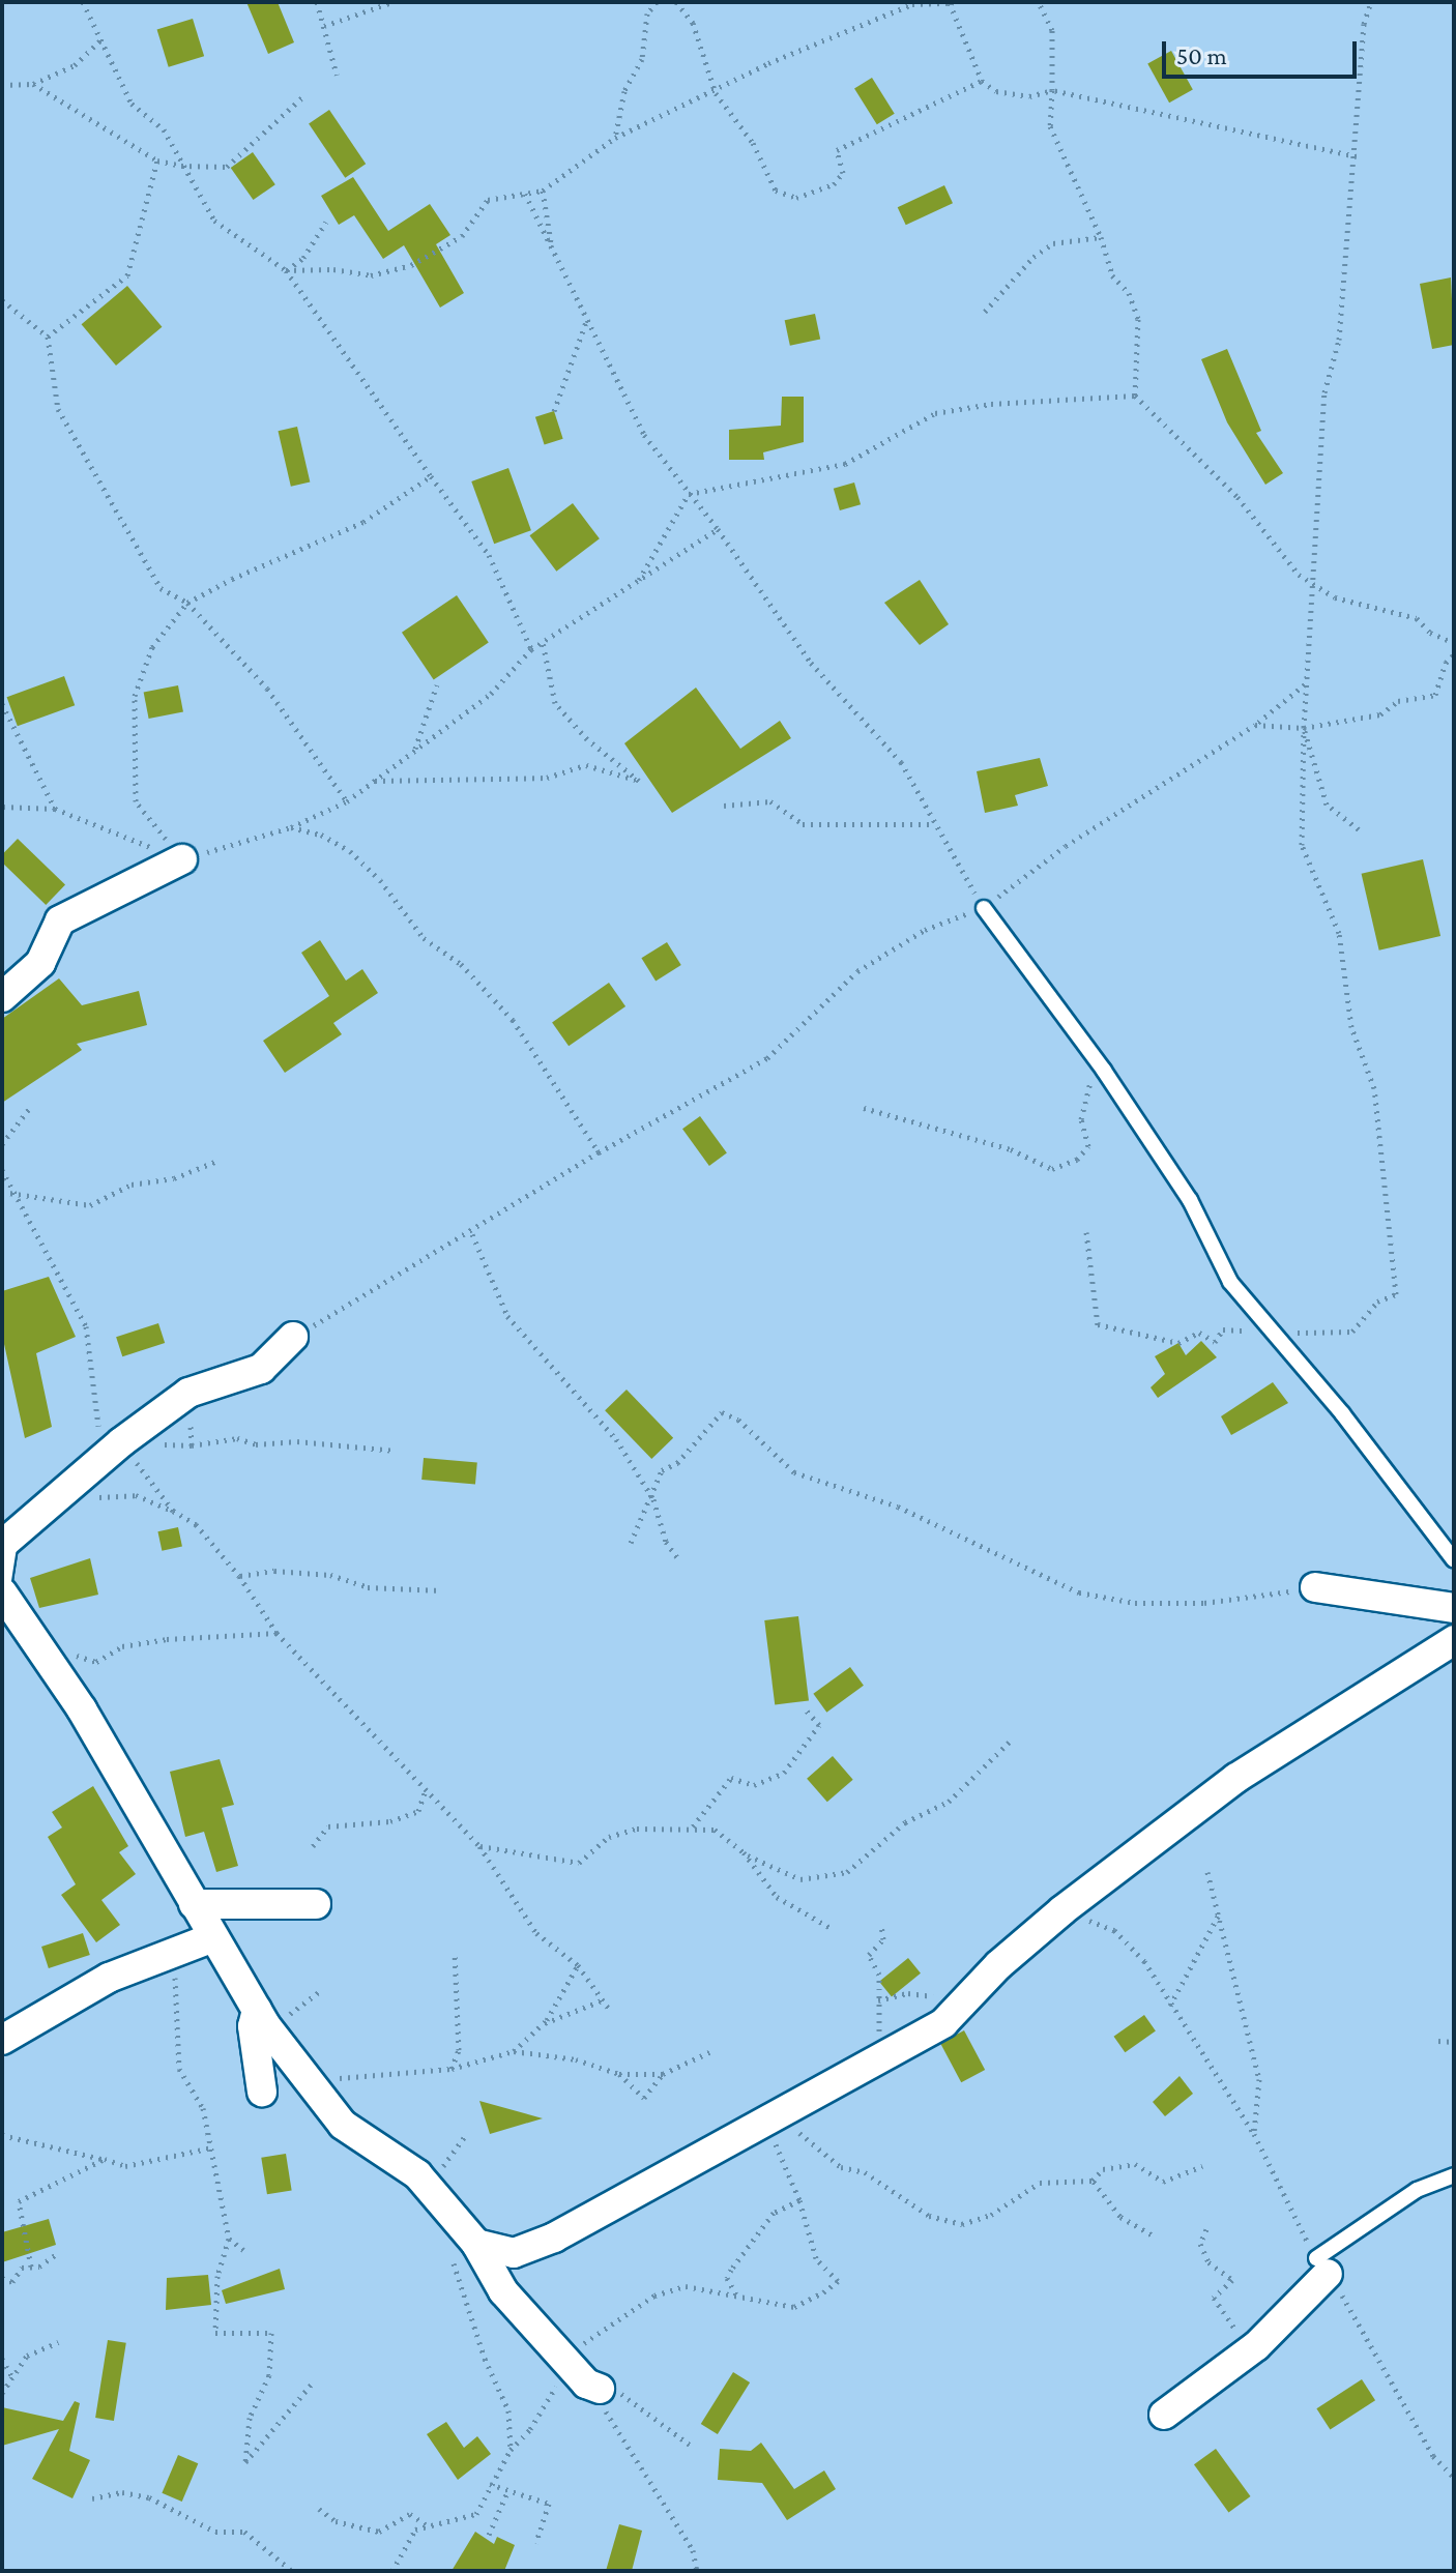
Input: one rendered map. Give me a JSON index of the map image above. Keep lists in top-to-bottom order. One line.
{"scale_bar":"50 m"}
